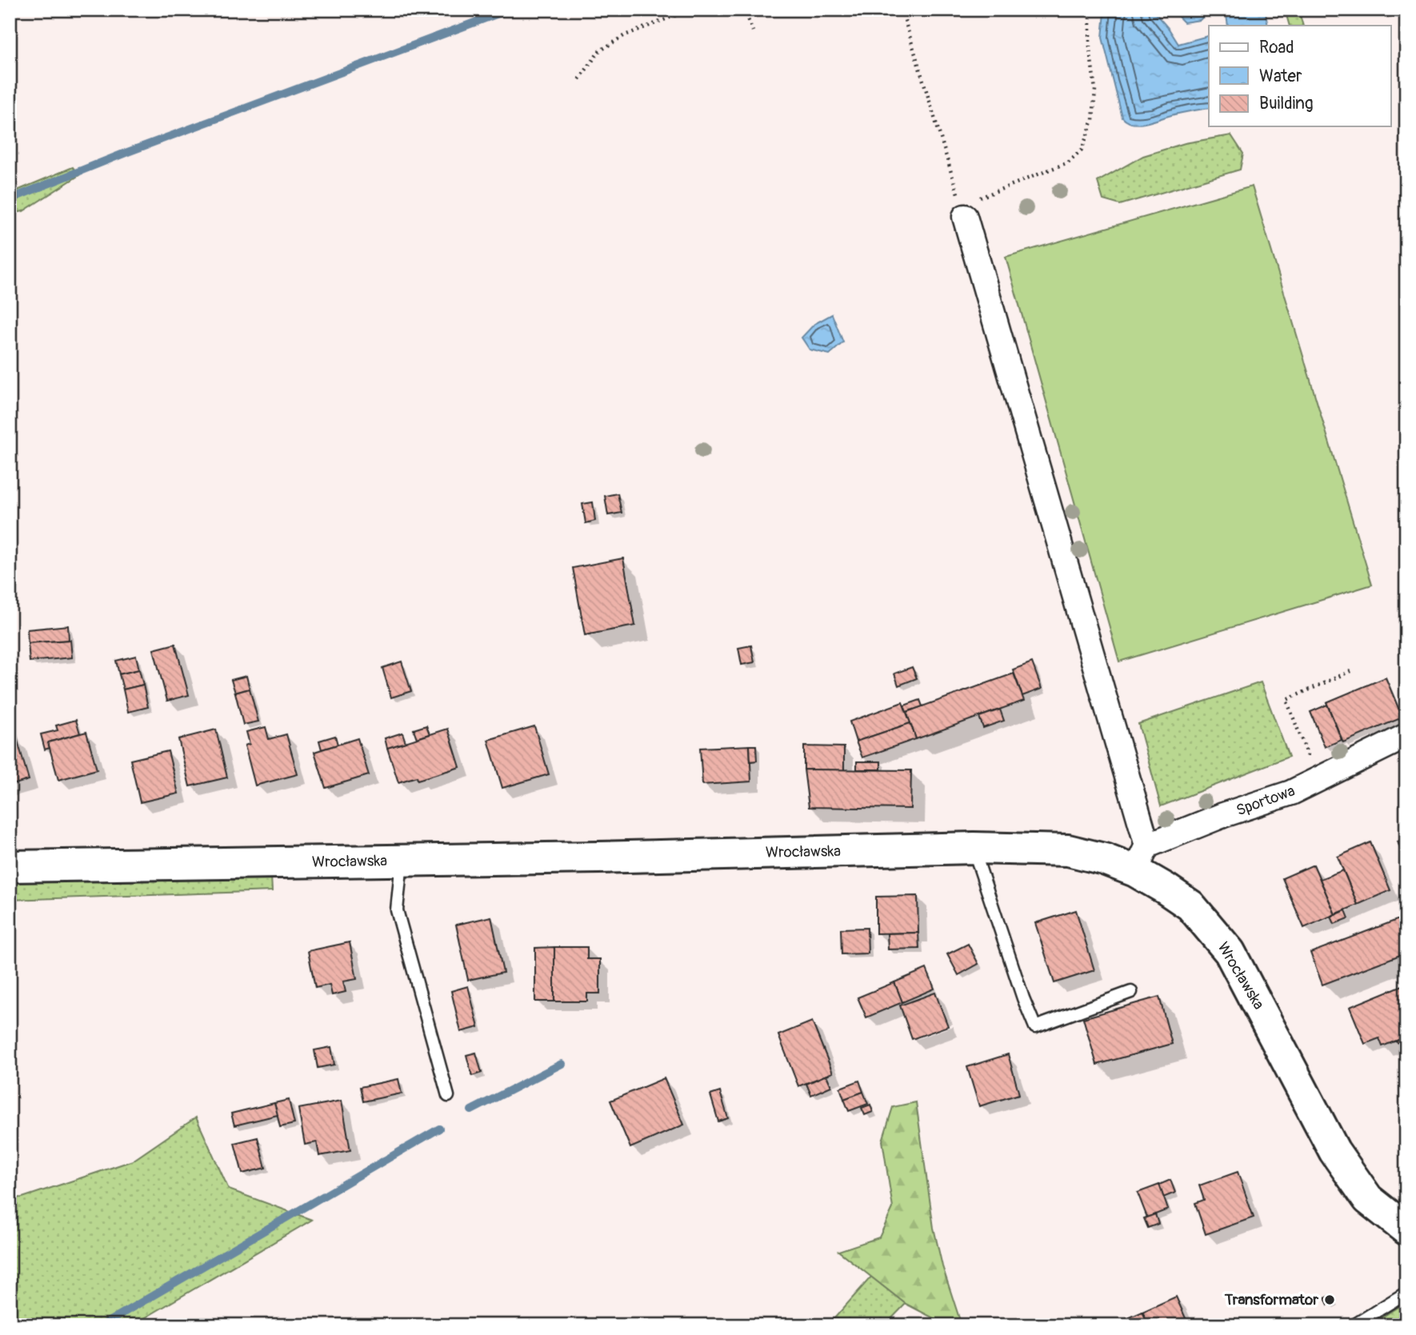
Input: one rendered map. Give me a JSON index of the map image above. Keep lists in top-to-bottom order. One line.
{"streets":{"main road":["Wrocławska"],"street":["Sportowa"]},"crossings":[["Sportowa","Wrocławska"]],"places":["Transformator"],"legend":["Road","Water","Building"]}
